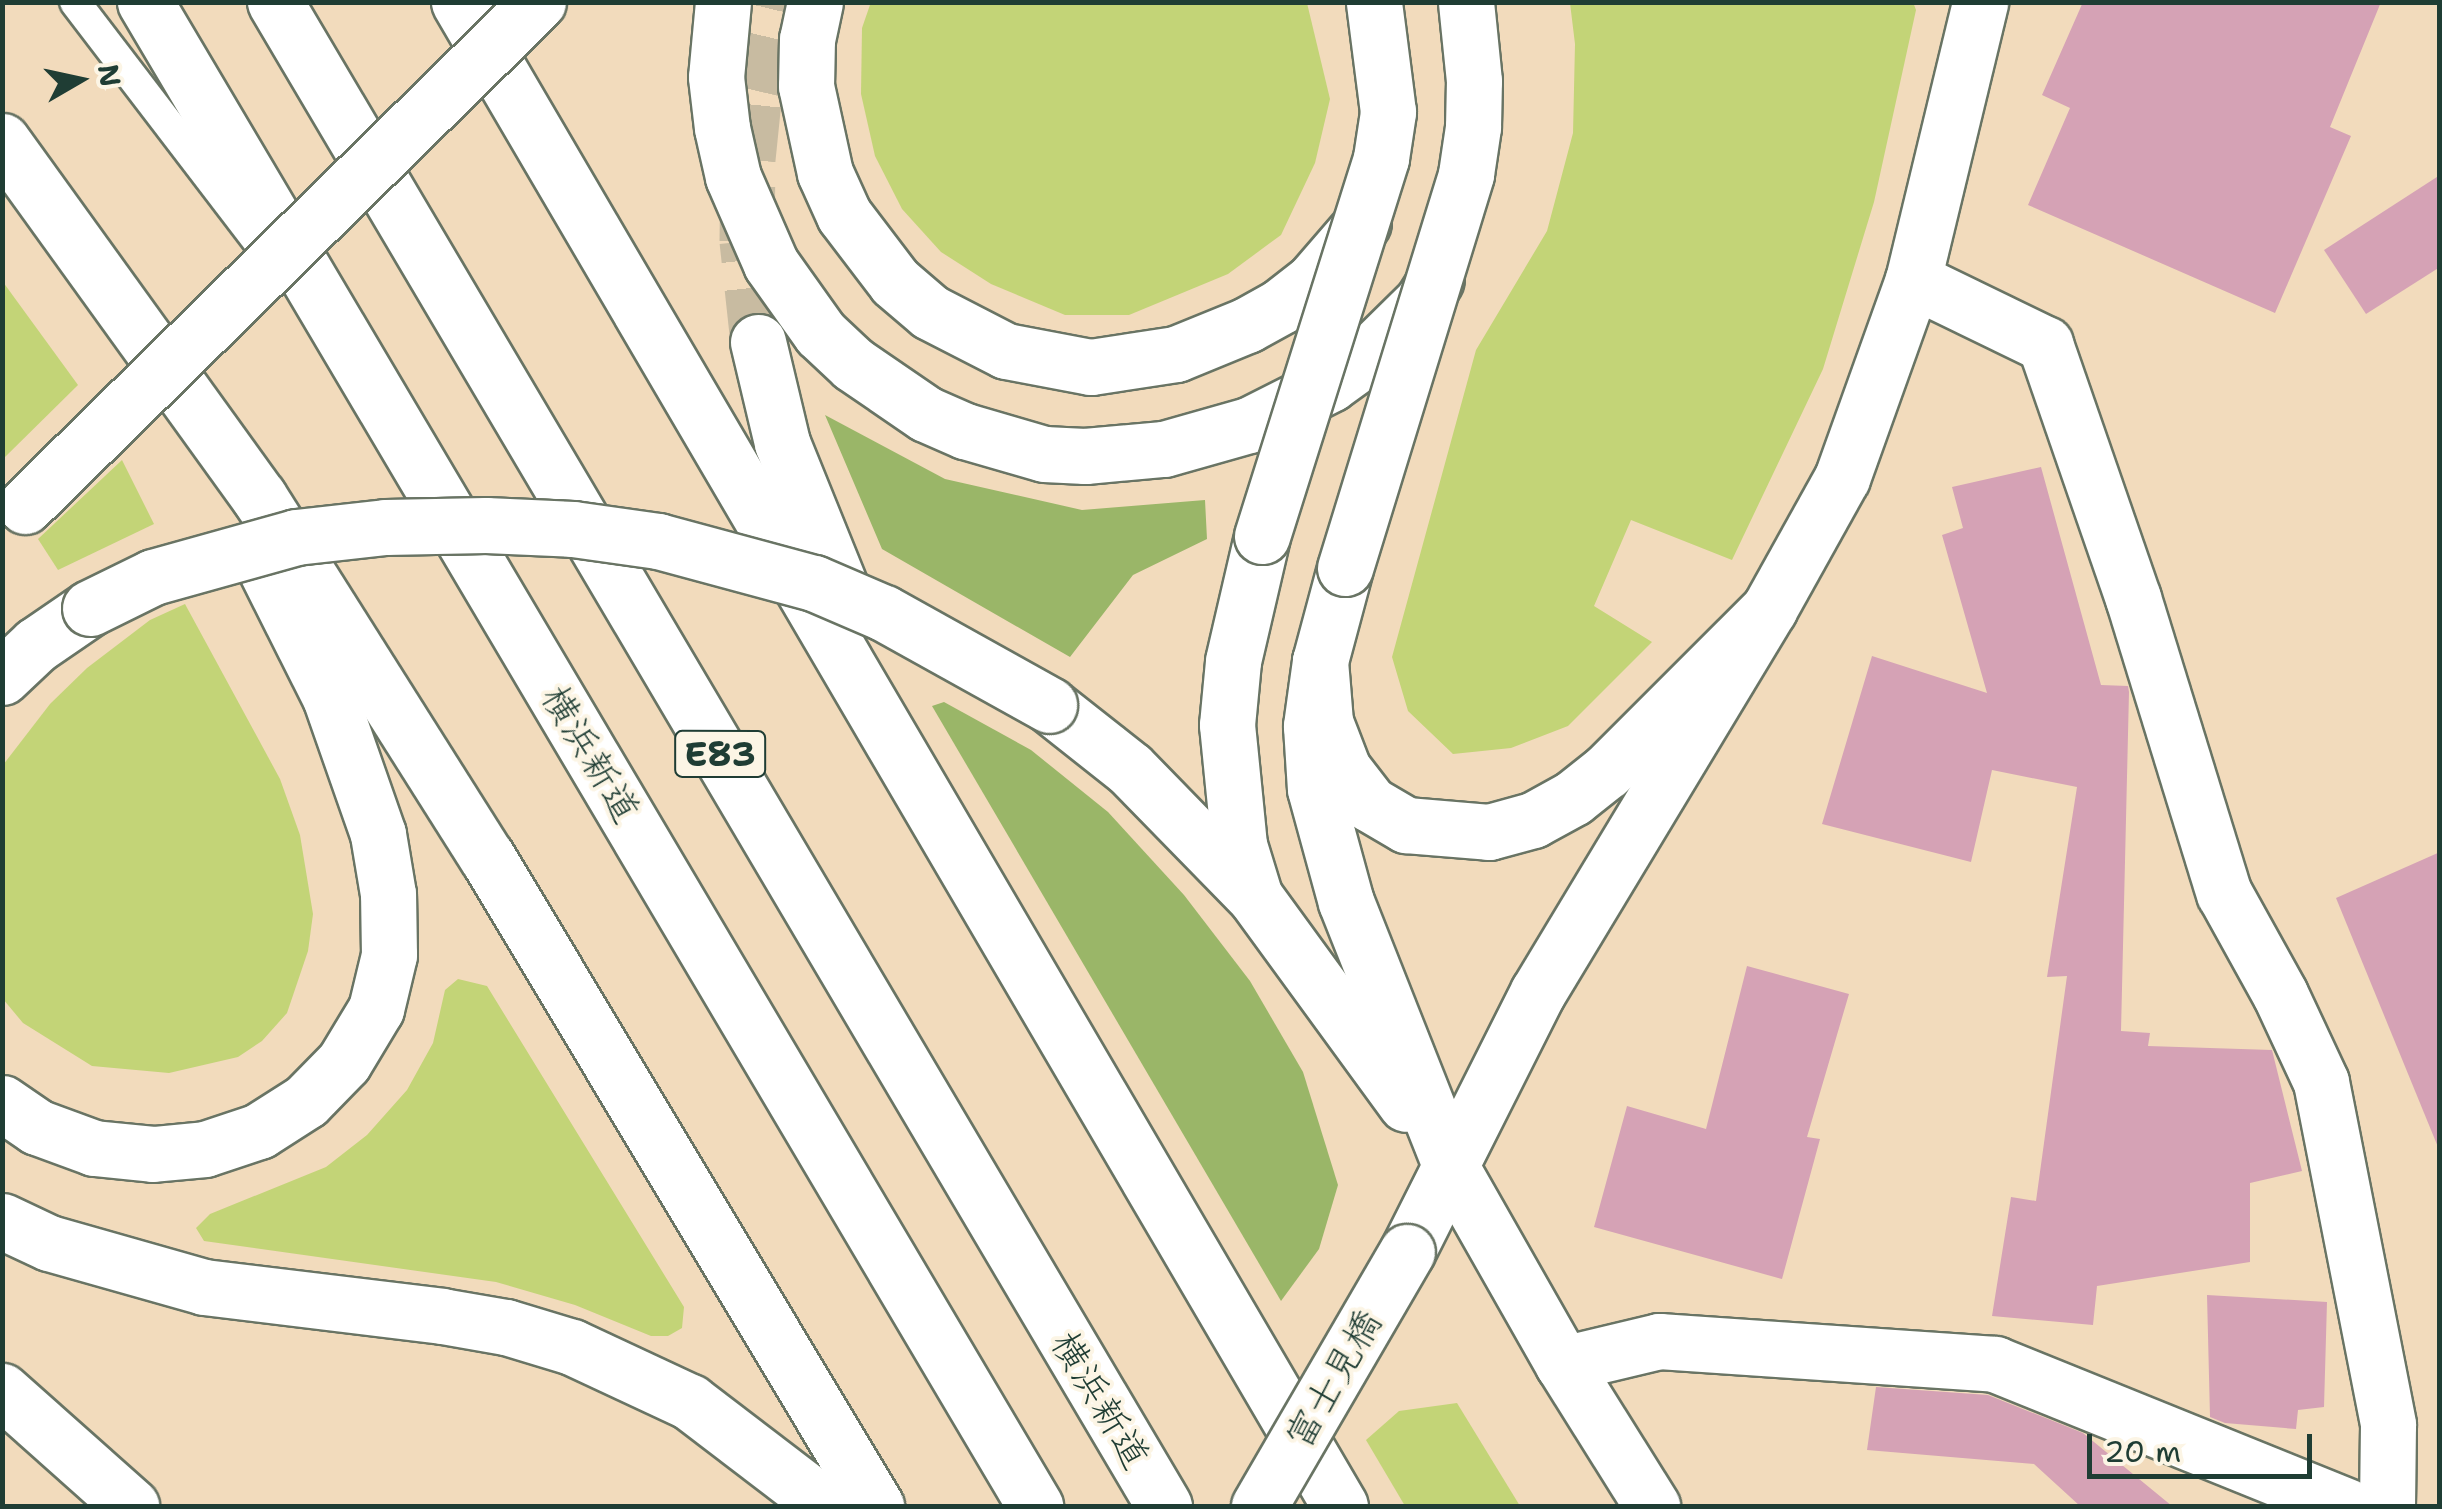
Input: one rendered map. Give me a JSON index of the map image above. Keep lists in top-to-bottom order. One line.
{"streets":{"main road":["横浜新道","E83","富士見橋"]},"scale_bar":"20 m","north":"right"}
